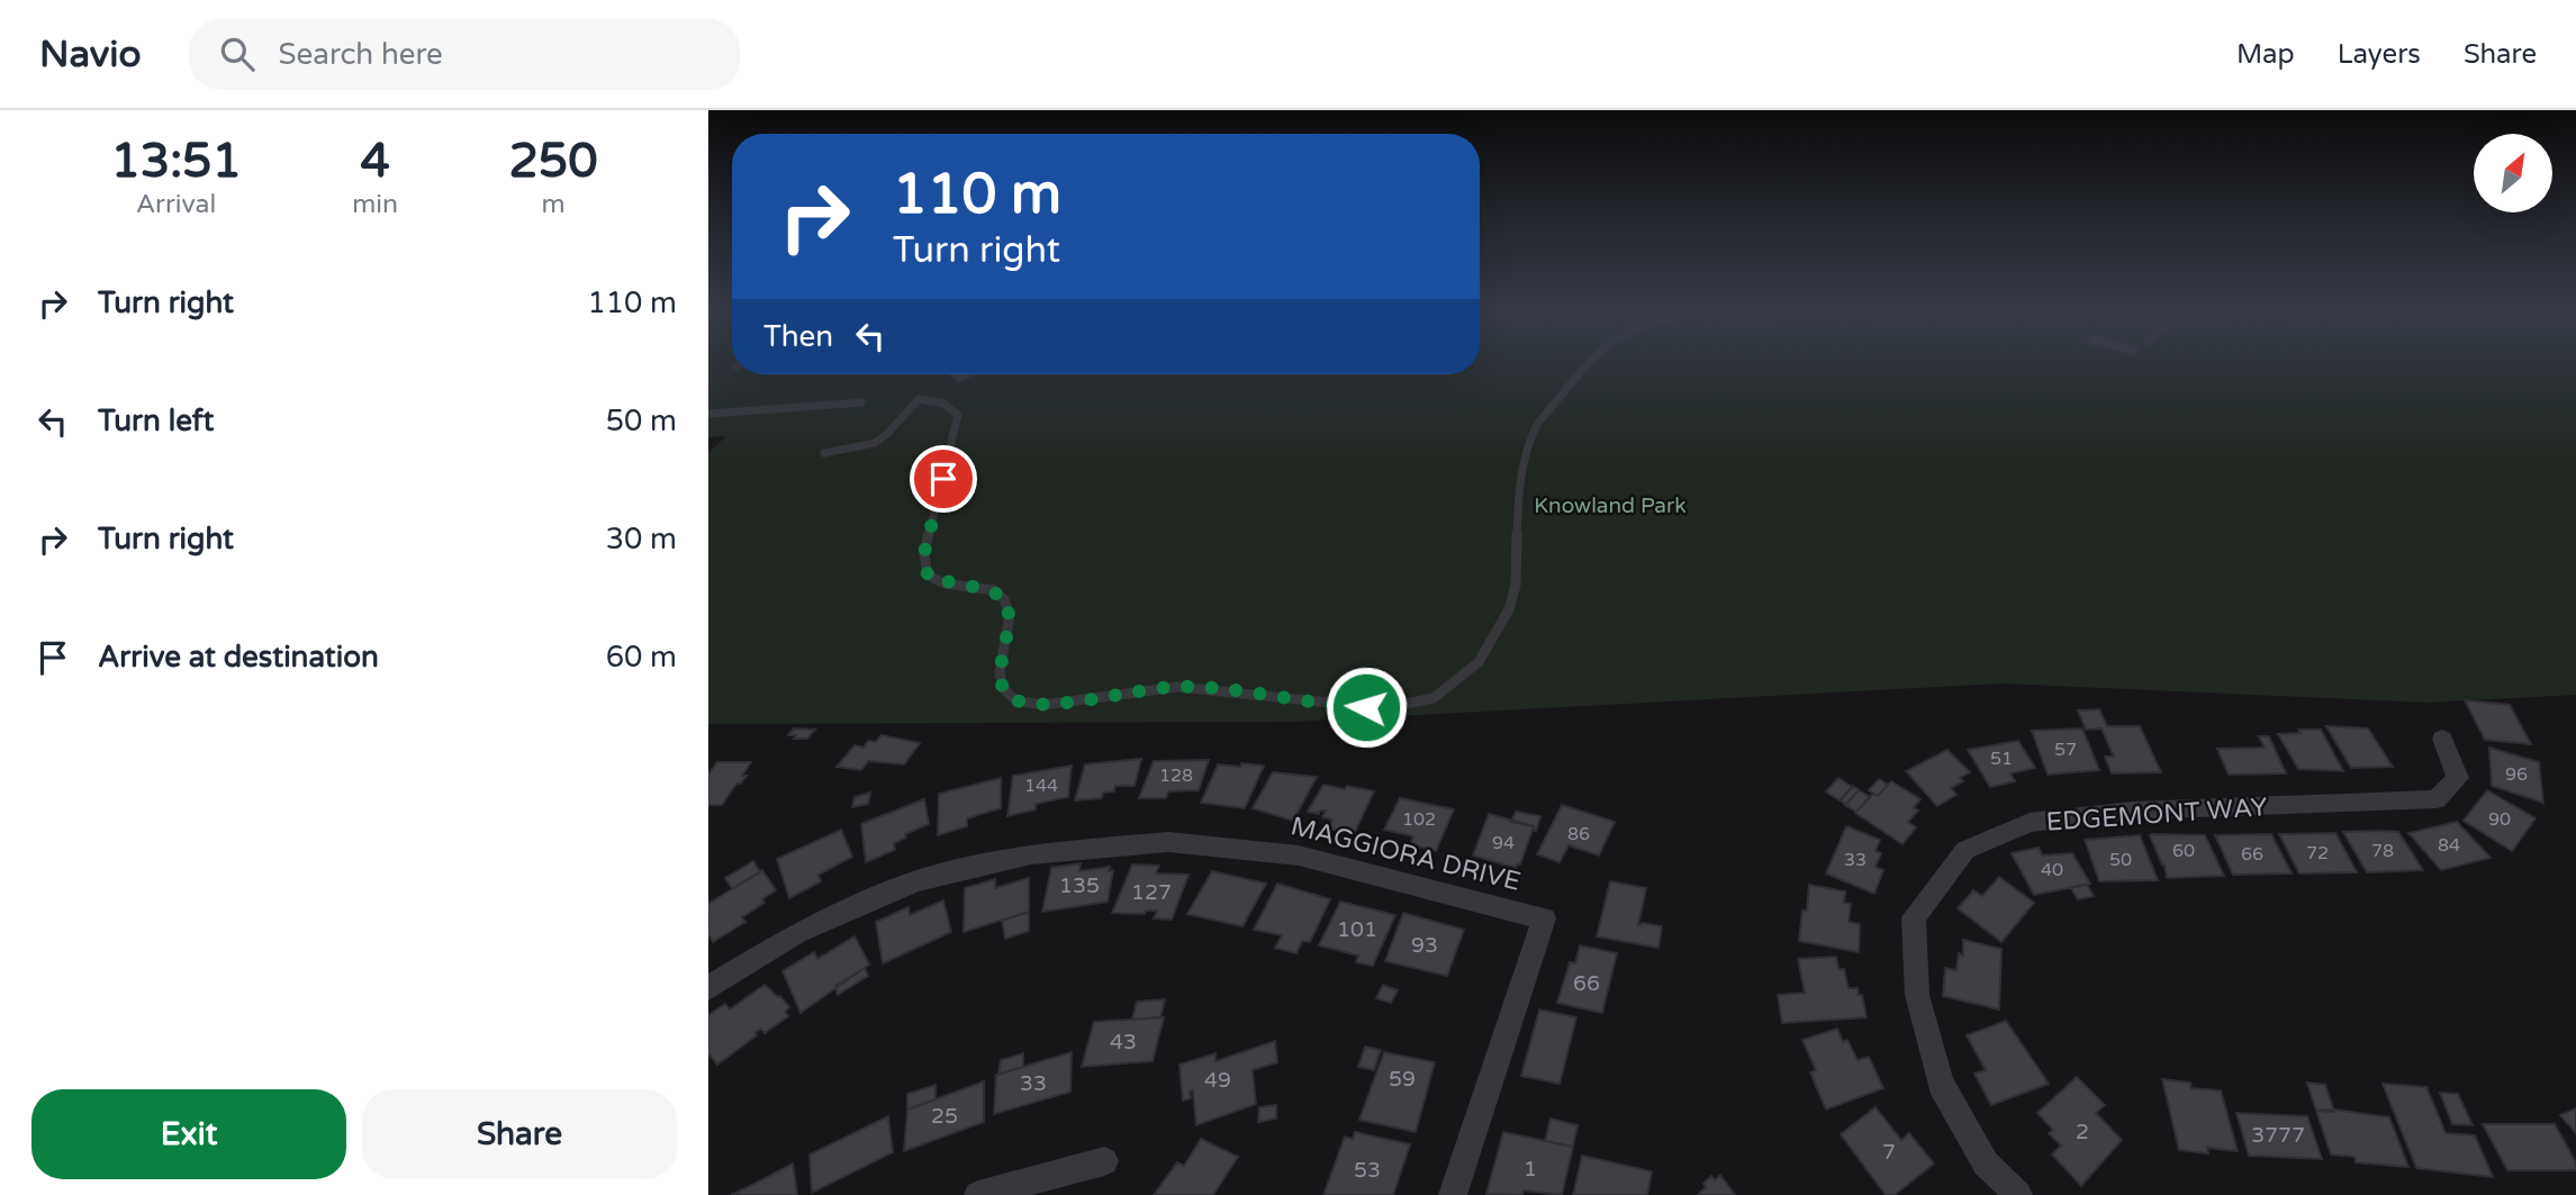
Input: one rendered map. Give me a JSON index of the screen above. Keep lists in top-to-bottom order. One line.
{"streets":{"street":["EDGEMONT WAY","MAGGIORA DRIVE"]},"parks":["Knowland Park"],"house_numbers":["57","51","96","128","144","102","90","86","94","84","60","78","72","66","33","50","40","135","127","101","93","66","43","59","49","33","25","2","3777","7","1","53"],"north":"top right","page":{"header":"Navio","search":"Search here","nav":["Map","Layers","Share"],"eta":["13:51","Arrival","4","min","250","m"],"turn":["110 m","Turn right"],"list":[{"name":"Turn right","value":"110 m"},{"name":"Turn left","value":"50 m"},{"name":"Turn right","value":"30 m"},{"name":"Arrive at destination","value":"60 m"}],"then":"Then","buttons":["Exit","Share"]}}
